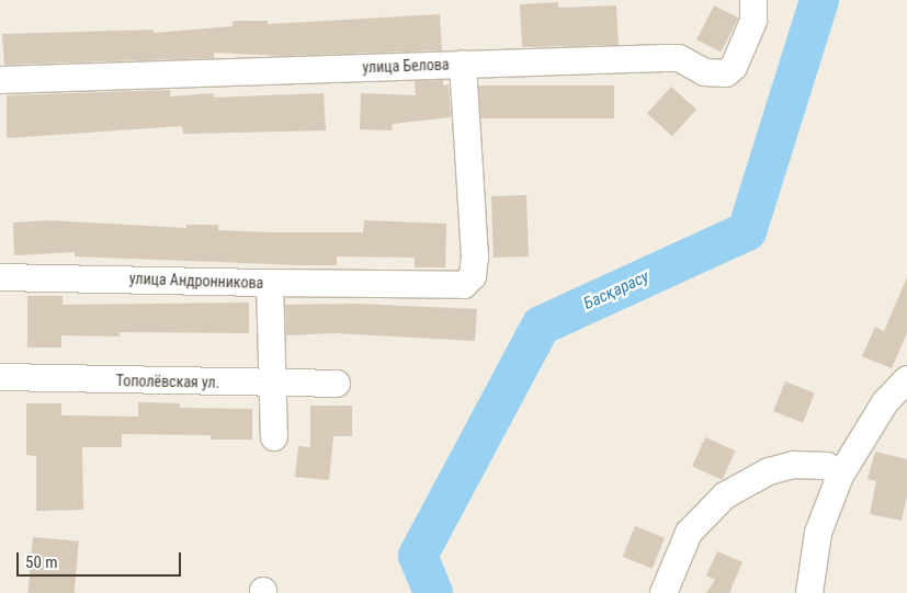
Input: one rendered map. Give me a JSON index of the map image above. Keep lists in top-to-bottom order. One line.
{"streets":{"street":["улица Белова","улица Андронникова","Тополёвская ул."]},"crossings":[["улица Андронникова","Тополёвская ул."]],"water":["Басқарасу"],"scale_bar":"50 m"}
